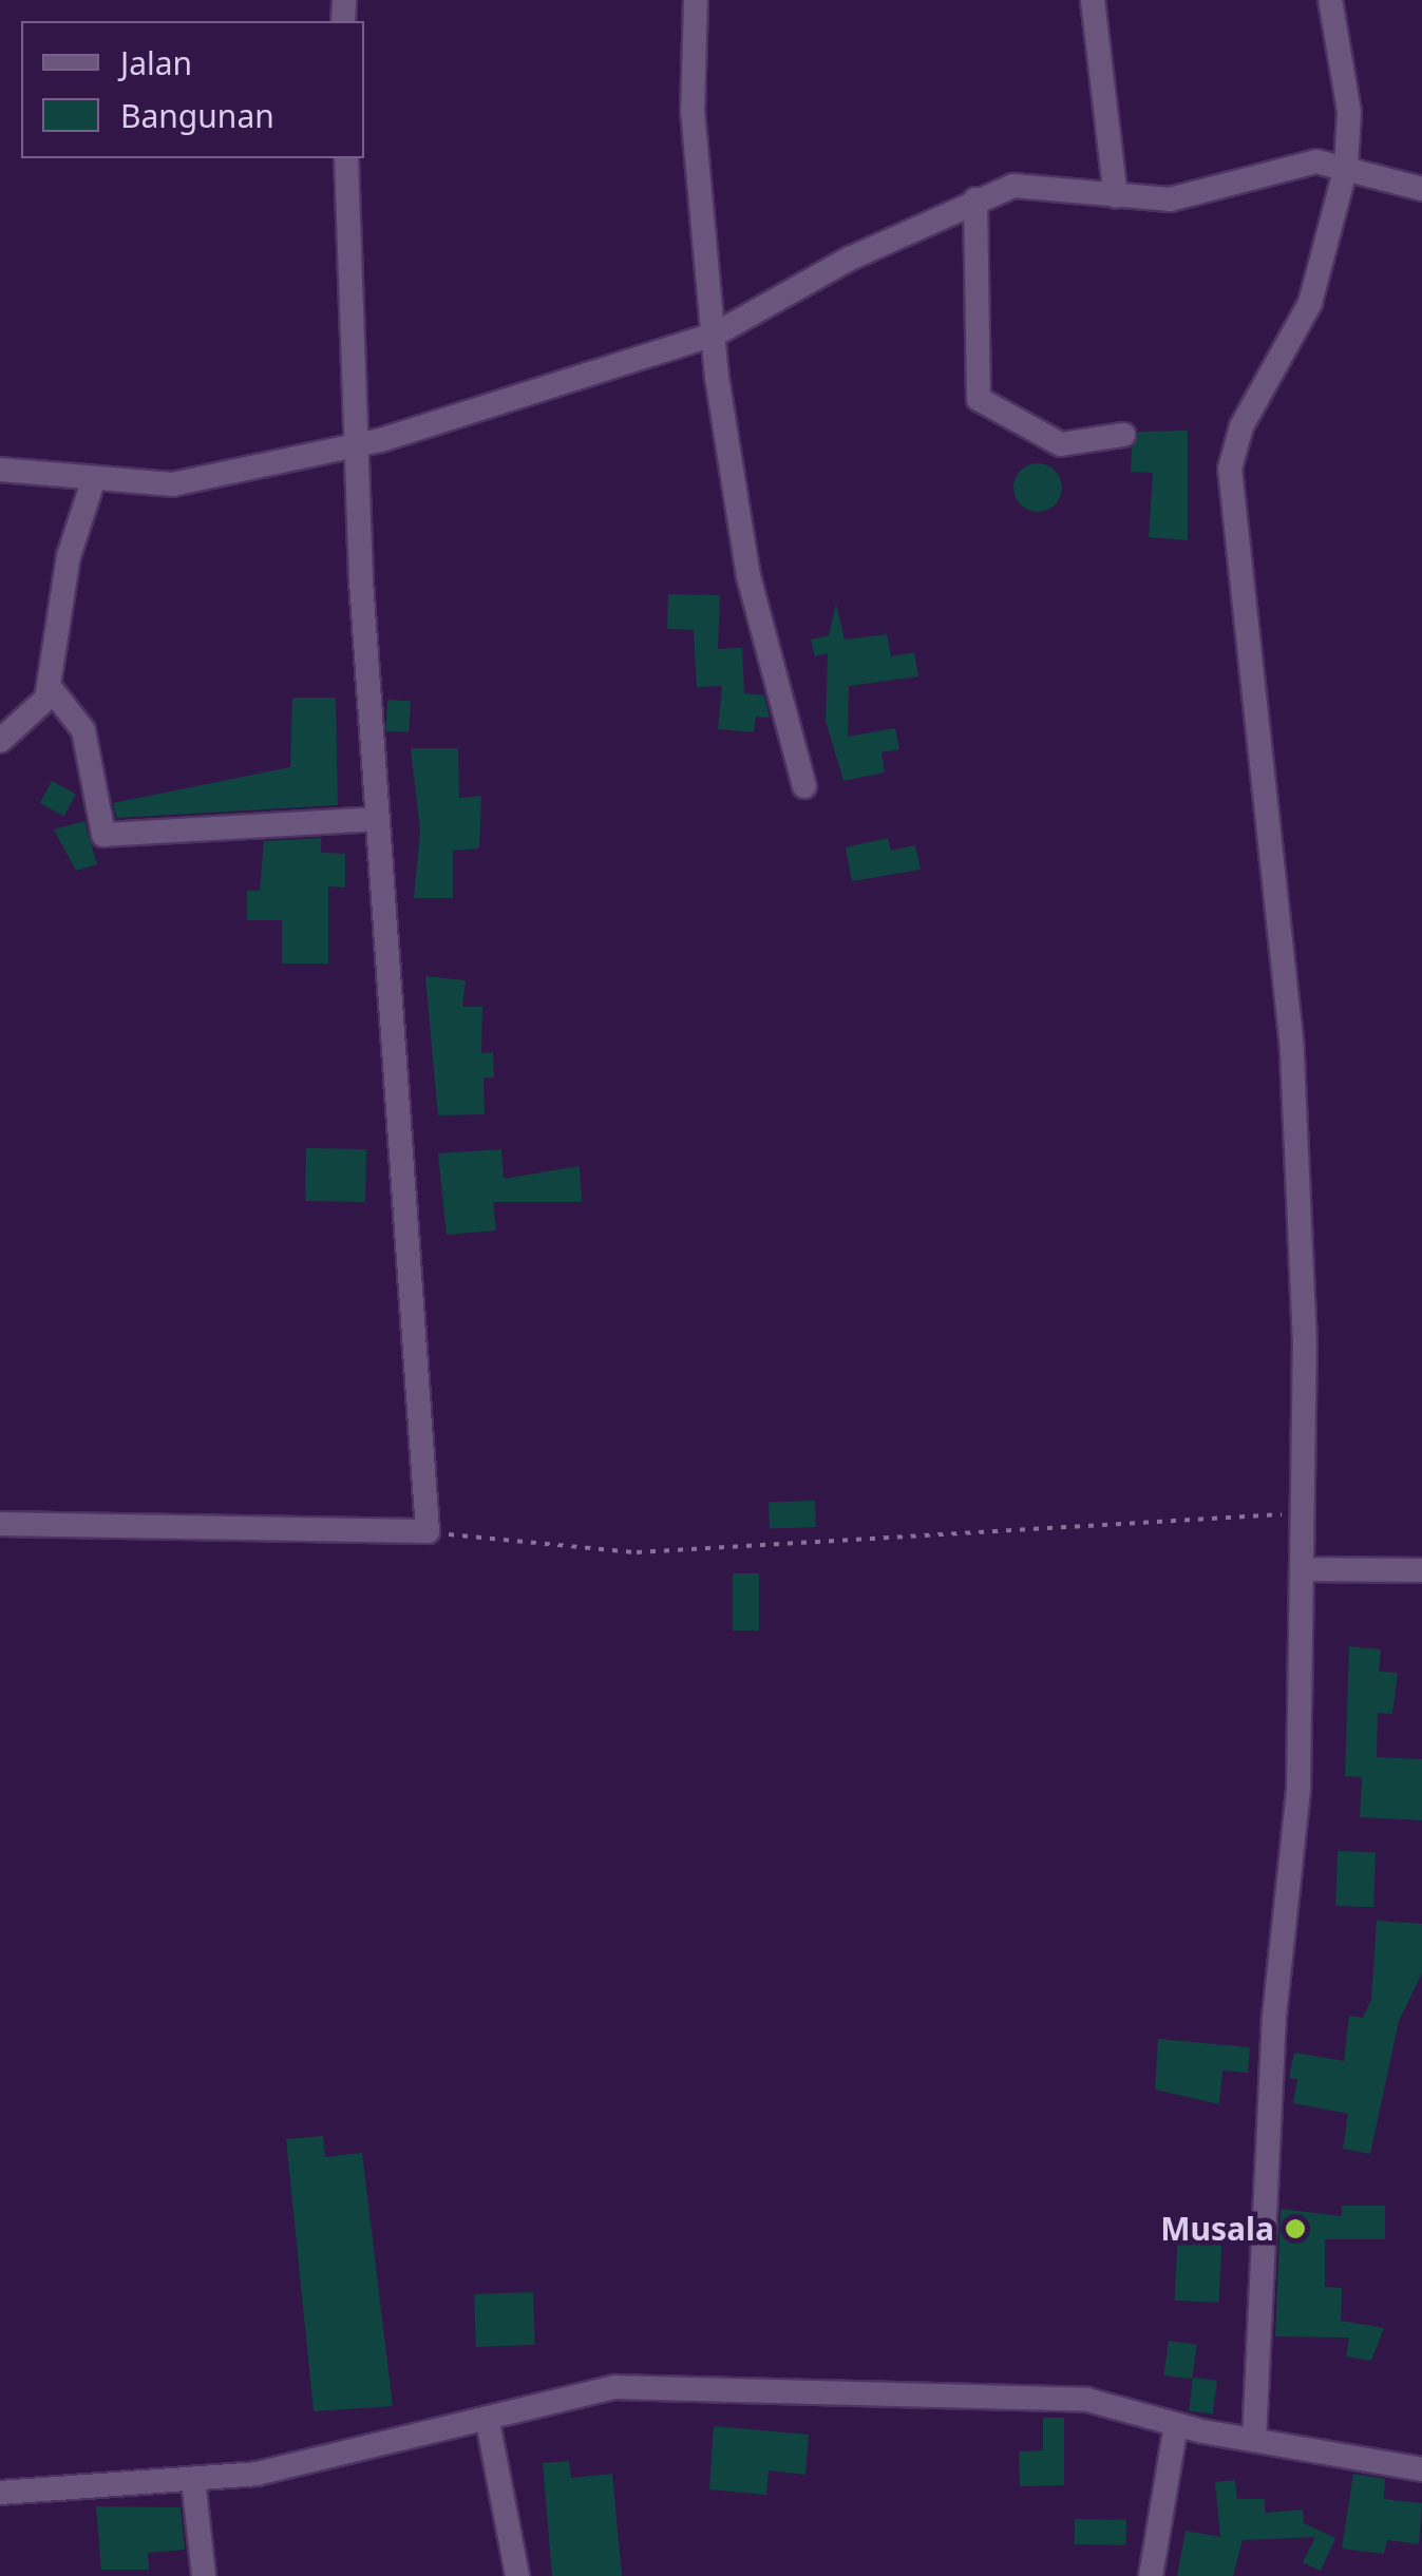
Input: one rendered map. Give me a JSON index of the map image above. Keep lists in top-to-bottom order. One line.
{"places":["Musala"],"legend":["Jalan","Bangunan"]}
